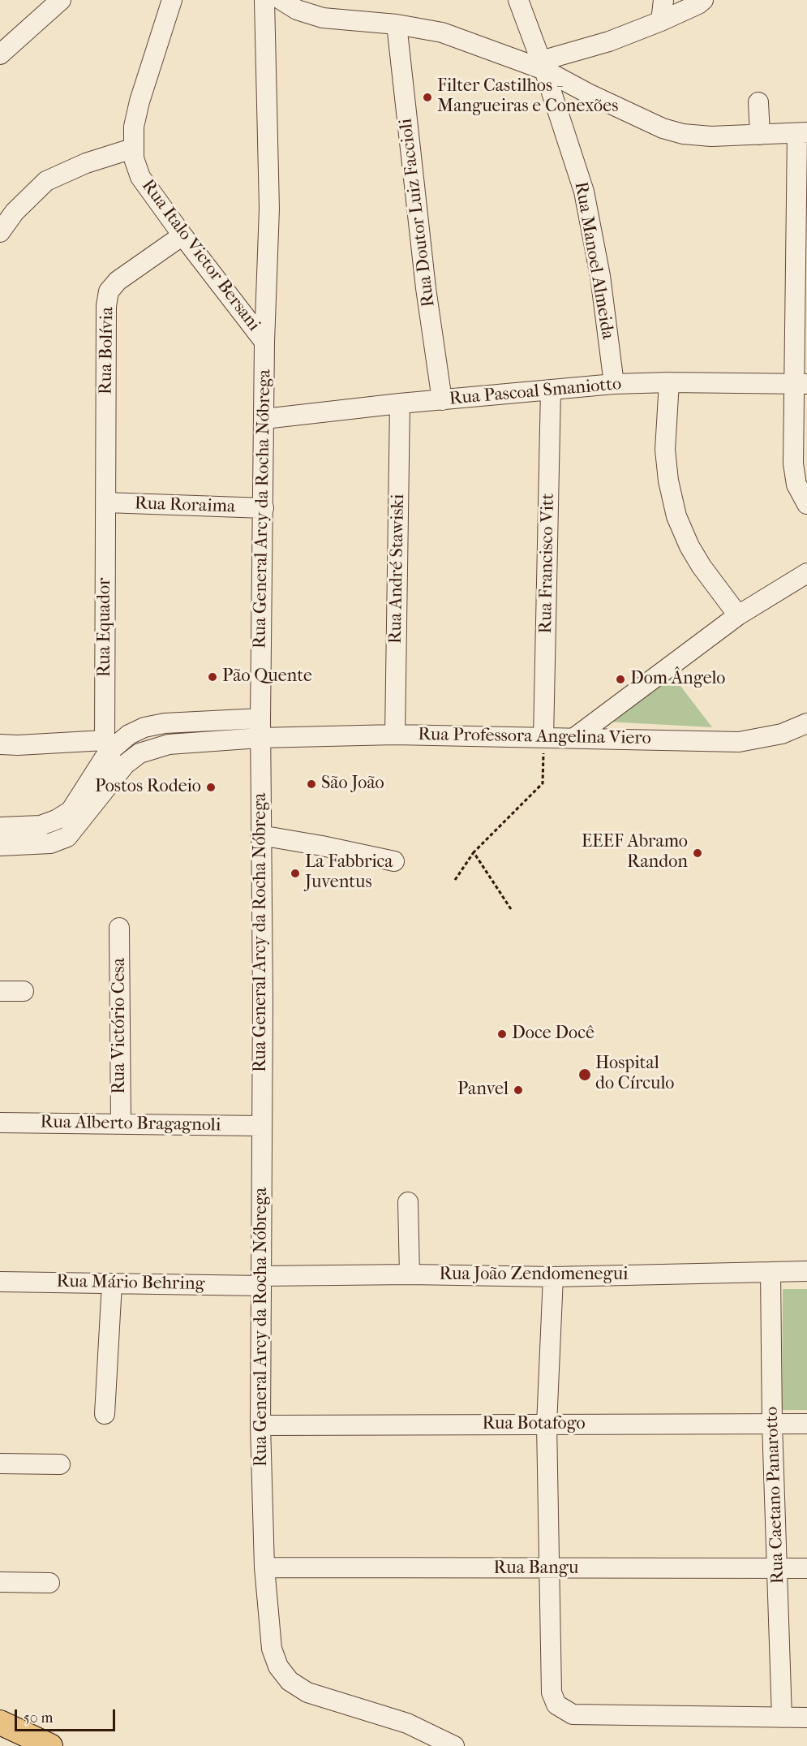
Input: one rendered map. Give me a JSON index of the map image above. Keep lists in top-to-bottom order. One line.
{"streets":{"street":["Rua Doutor Luiz Faccioli","Rua Italo Victor Bersani","Rua Manoel Almeida","Rua Bolívia","Rua Pascoal Smaniotto","Rua Roraima","Rua General Arcy da Rocha Nóbrega","Rua Francisco Vitt","Rua André Stawiski","Rua Equador","Rua Professora Angelina Viero","Rua Victório Cesa","Rua Alberto Bragagnoli","Rua João Zendomenegui","Rua Mário Behring","Rua Botafogo","Rua Caetano Panarotto","Rua Bangu"]},"crossings":[["Rua Doutor Luiz Faccioli","Rua Pascoal Smaniotto"],["Rua Italo Victor Bersani","Rua Bolívia"],["Rua Italo Victor Bersani","Rua General Arcy da Rocha Nóbrega"],["Rua Manoel Almeida","Rua Pascoal Smaniotto"],["Rua Bolívia","Rua Roraima"],["Rua Bolívia","Rua Equador"],["Rua Pascoal Smaniotto","Rua General Arcy da Rocha Nóbrega"],["Rua Pascoal Smaniotto","Rua Francisco Vitt"],["Rua Pascoal Smaniotto","Rua André Stawiski"],["Rua Roraima","Rua General Arcy da Rocha Nóbrega"],["Rua Roraima","Rua Equador"],["Rua General Arcy da Rocha Nóbrega","Rua Professora Angelina Viero"],["Rua General Arcy da Rocha Nóbrega","Rua Alberto Bragagnoli"],["Rua General Arcy da Rocha Nóbrega","Rua João Zendomenegui"],["Rua General Arcy da Rocha Nóbrega","Rua Mário Behring"],["Rua General Arcy da Rocha Nóbrega","Rua Botafogo"],["Rua General Arcy da Rocha Nóbrega","Rua Bangu"],["Rua Francisco Vitt","Rua Professora Angelina Viero"],["Rua André Stawiski","Rua Professora Angelina Viero"],["Rua Victório Cesa","Rua Alberto Bragagnoli"],["Rua João Zendomenegui","Rua Mário Behring"],["Rua João Zendomenegui","Rua Caetano Panarotto"],["Rua Botafogo","Rua Caetano Panarotto"],["Rua Caetano Panarotto","Rua Bangu"]],"places":["Filter Castilhos - Mangueiras e Conexões","Pão Quente","Dom Ângelo","São João","Postos Rodeio","EEEF Abramo Randon","La Fabbrica Juventus","Doce Docê","Hospital do Círculo","Panvel"],"scale_bar":"50 m"}
